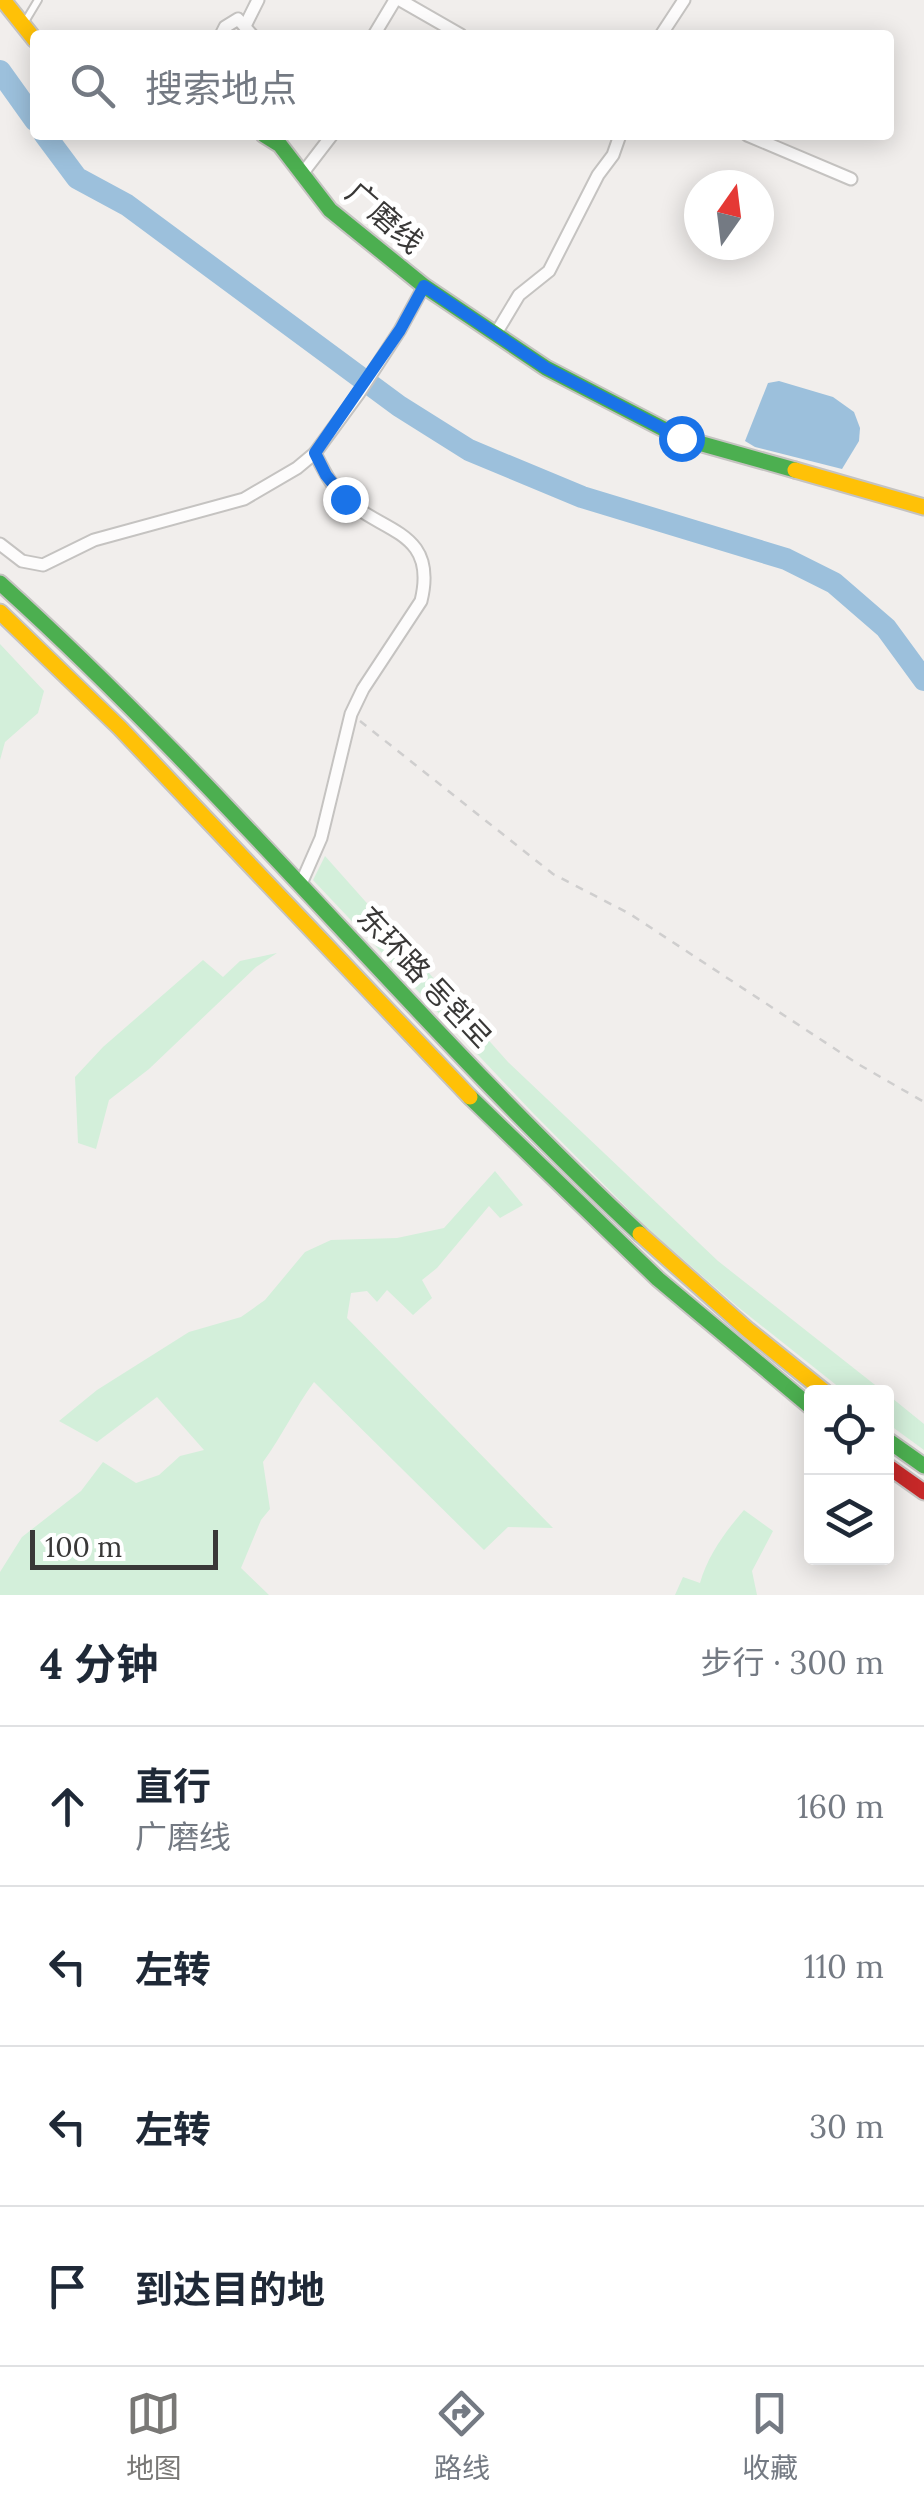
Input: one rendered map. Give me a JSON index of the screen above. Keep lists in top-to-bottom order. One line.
{"streets":{"main road":["广磨线","东环路 동환로"]},"scale_bar":"100 m","north":"top","page":{"search":"搜索地点","scale":"100 m","heading":["4 分钟","步行 · 300 m"],"list":[["直行","广磨线","160 m"],["左转","110 m"],["左转","30 m"],"到达目的地"],"nav":["地图","路线","收藏"]}}
